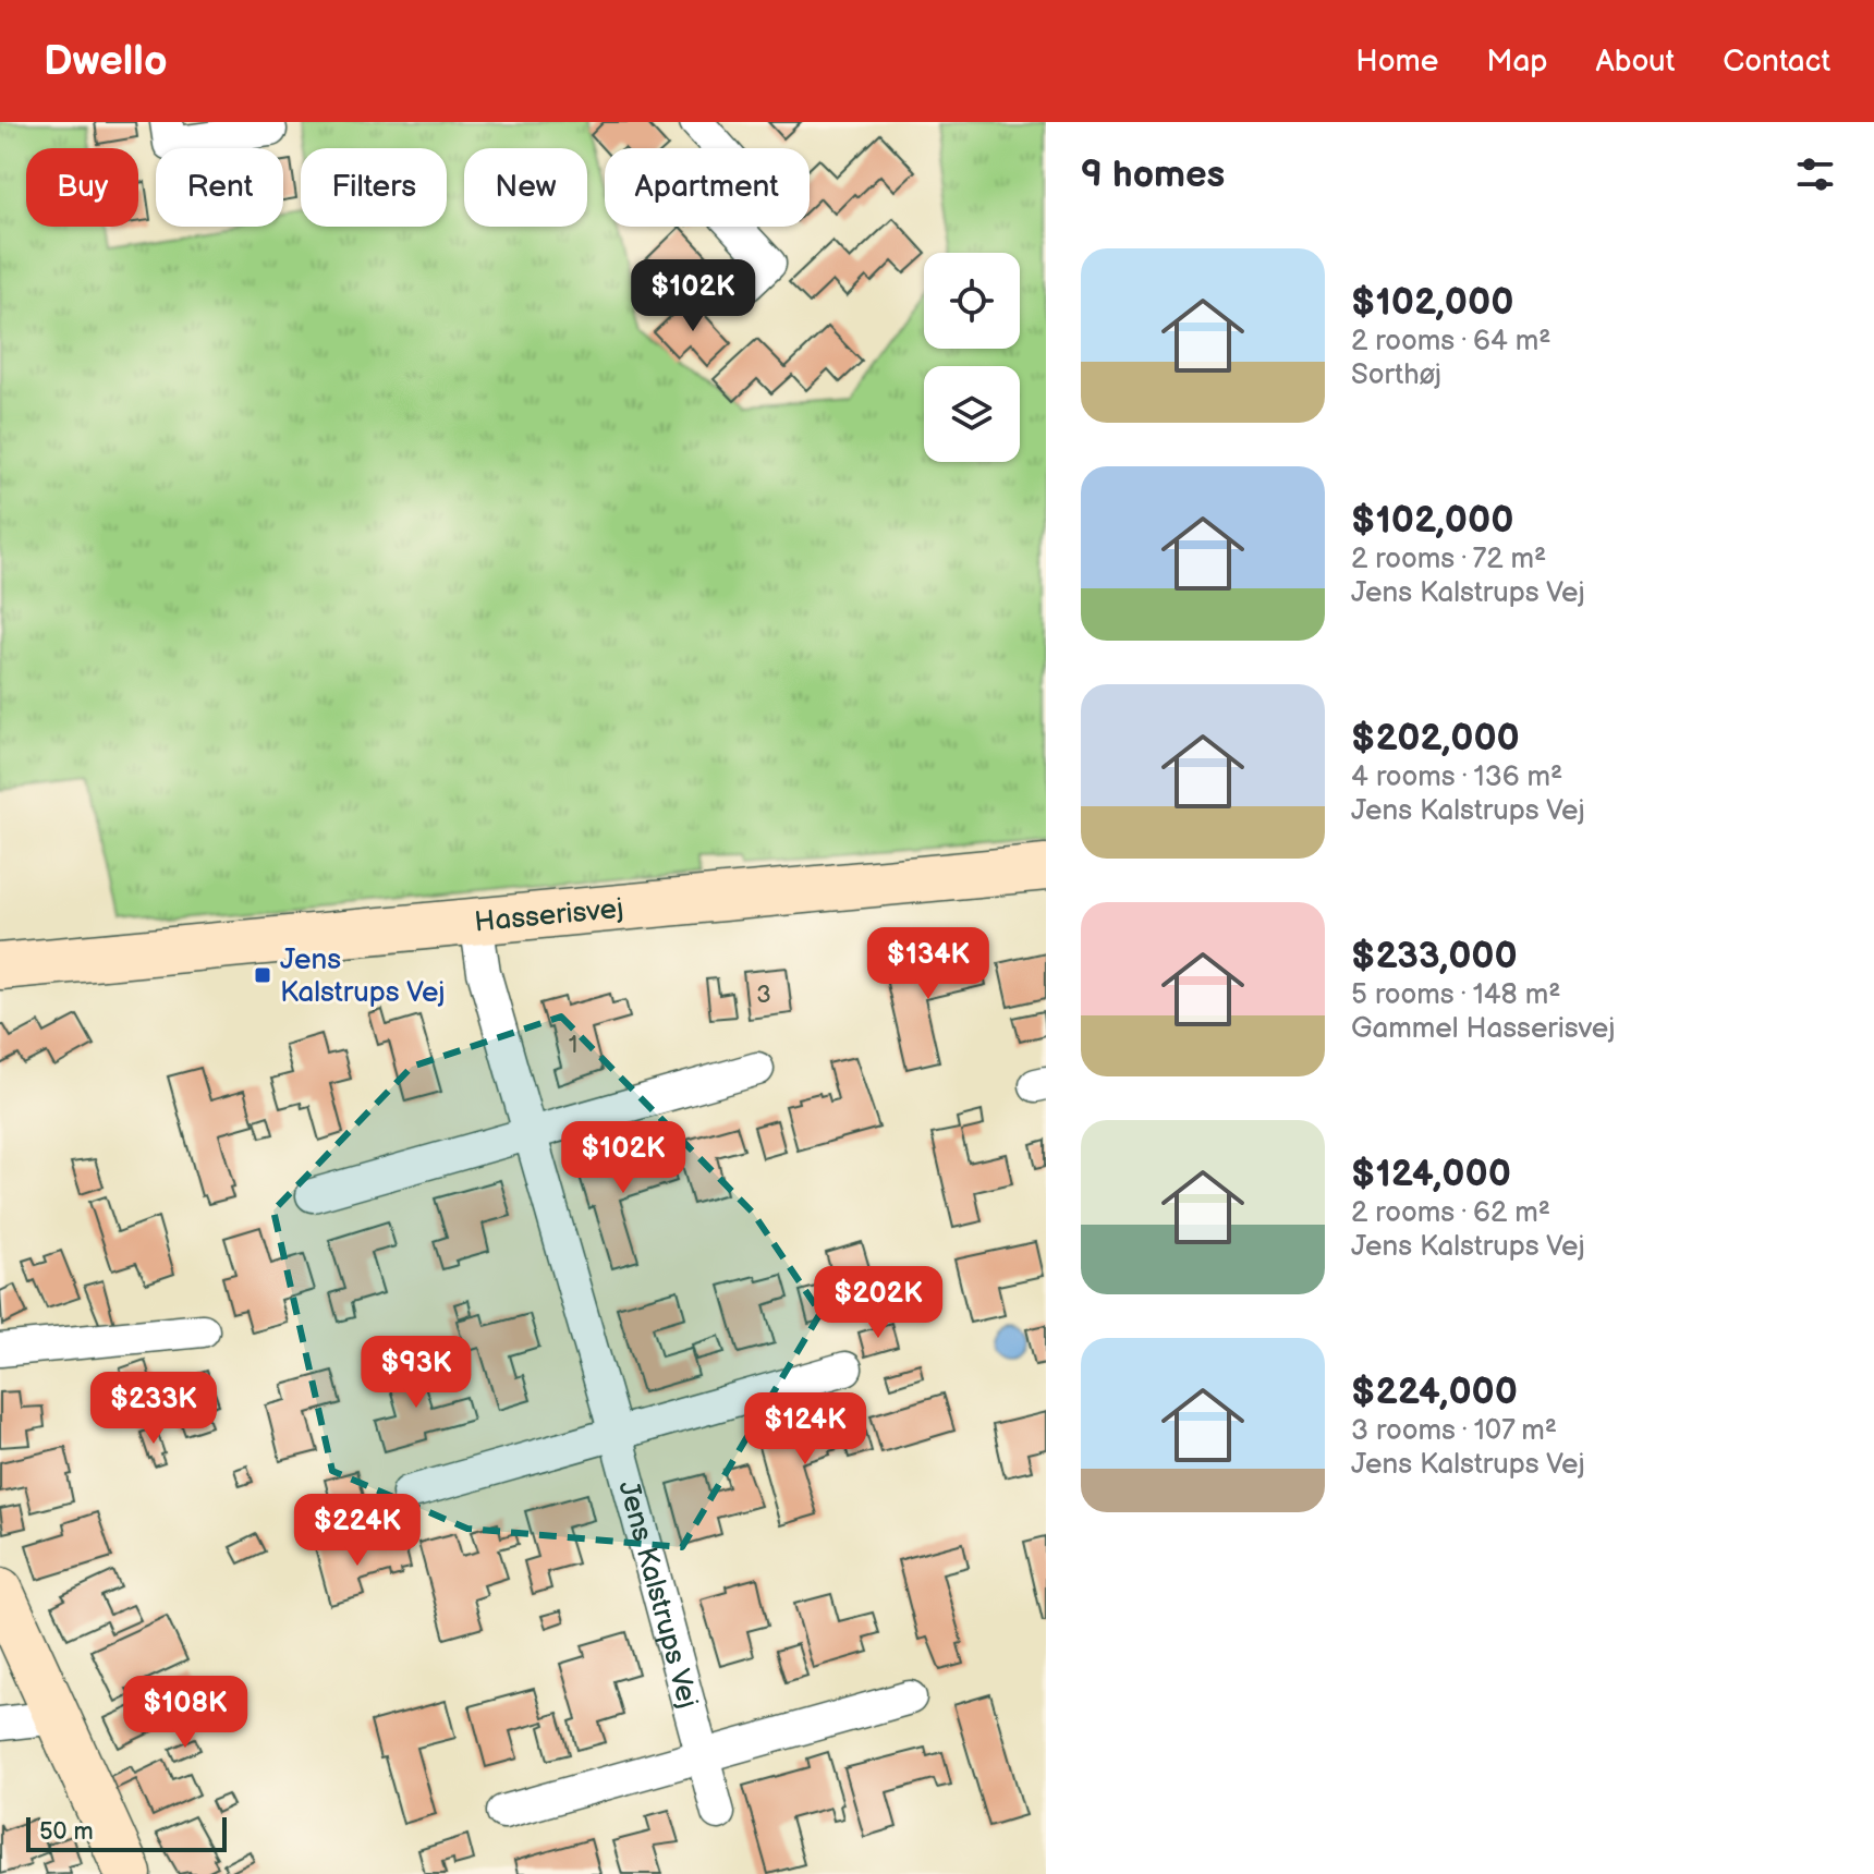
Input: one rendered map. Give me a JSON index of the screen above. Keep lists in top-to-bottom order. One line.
{"streets":{"street":["Hasserisvej","Jens Kalstrups Vej"]},"crossings":[["Hasserisvej","Jens Kalstrups Vej"]],"places":{"transit":["Jens Kalstrups Vej"]},"house_numbers":["3","1"],"scale_bar":"50 m","page":{"header":"Dwello","nav":["Home","Map","About","Contact"],"heading":"9 homes","chip":["Buy","Rent","Filters","New","Apartment"],"list":[{"name":"$102,000","note":"2 rooms · 64 m² · Sorthøj"},{"name":"$102,000","note":"2 rooms · 72 m² · Jens Kalstrups Vej"},{"name":"$202,000","note":"4 rooms · 136 m² · Jens Kalstrups Vej"},{"name":"$233,000","note":"5 rooms · 148 m² · Gammel Hasserisvej"},{"name":"$124,000","note":"2 rooms · 62 m² · Jens Kalstrups Vej"},{"name":"$224,000","note":"3 rooms · 107 m² · Jens Kalstrups Vej"}],"price":["$102K","$134K","$102K","$202K","$93K","$233K","$124K","$224K","$108K"],"scale":"50 m"}}
